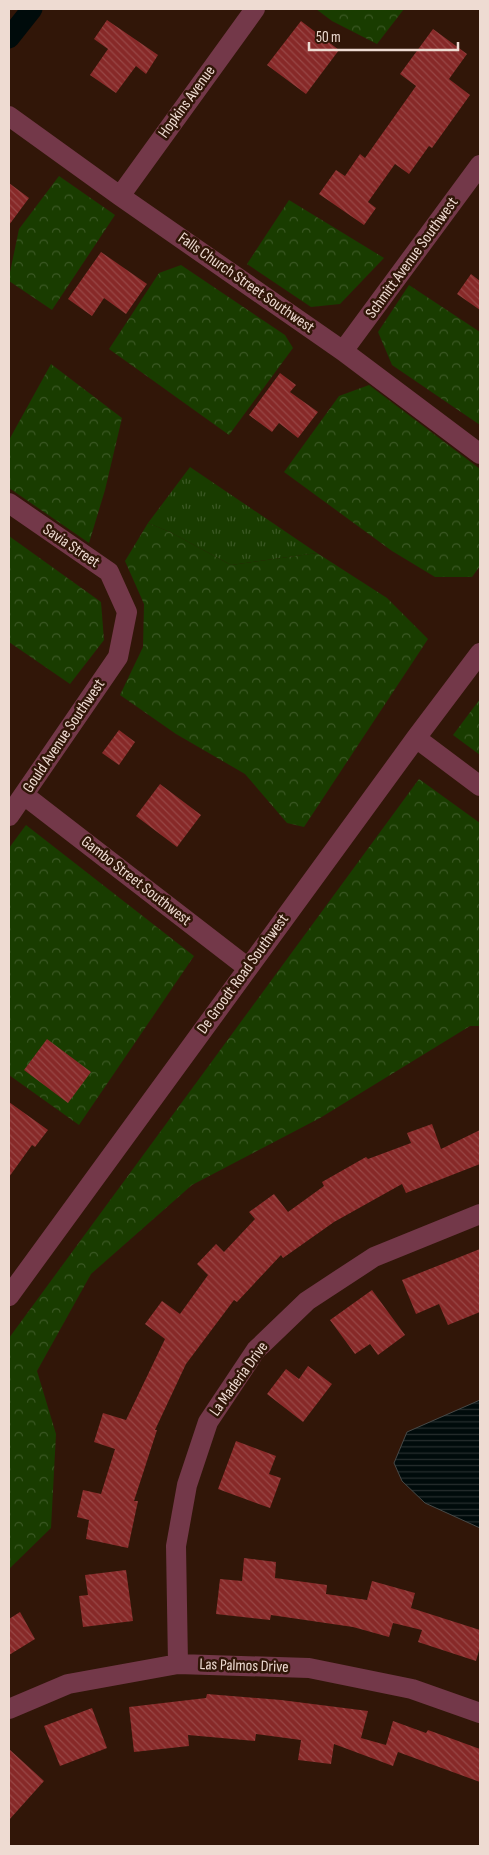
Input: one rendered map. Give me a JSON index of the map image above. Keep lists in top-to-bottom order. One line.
{"streets":{"street":["Hopkins Avenue","Schmitt Avenue Southwest","Falls Church Street Southwest","Savia Street","Gould Avenue Southwest","Gambo Street Southwest","De Groodt Road Southwest","La Maderia Drive","Las Palmos Drive"]},"crossings":[["Hopkins Avenue","Falls Church Street Southwest"],["Schmitt Avenue Southwest","Falls Church Street Southwest"],["Savia Street","Gould Avenue Southwest"],["Gould Avenue Southwest","Gambo Street Southwest"],["Gambo Street Southwest","De Groodt Road Southwest"],["La Maderia Drive","Las Palmos Drive"]],"scale_bar":"50 m"}
